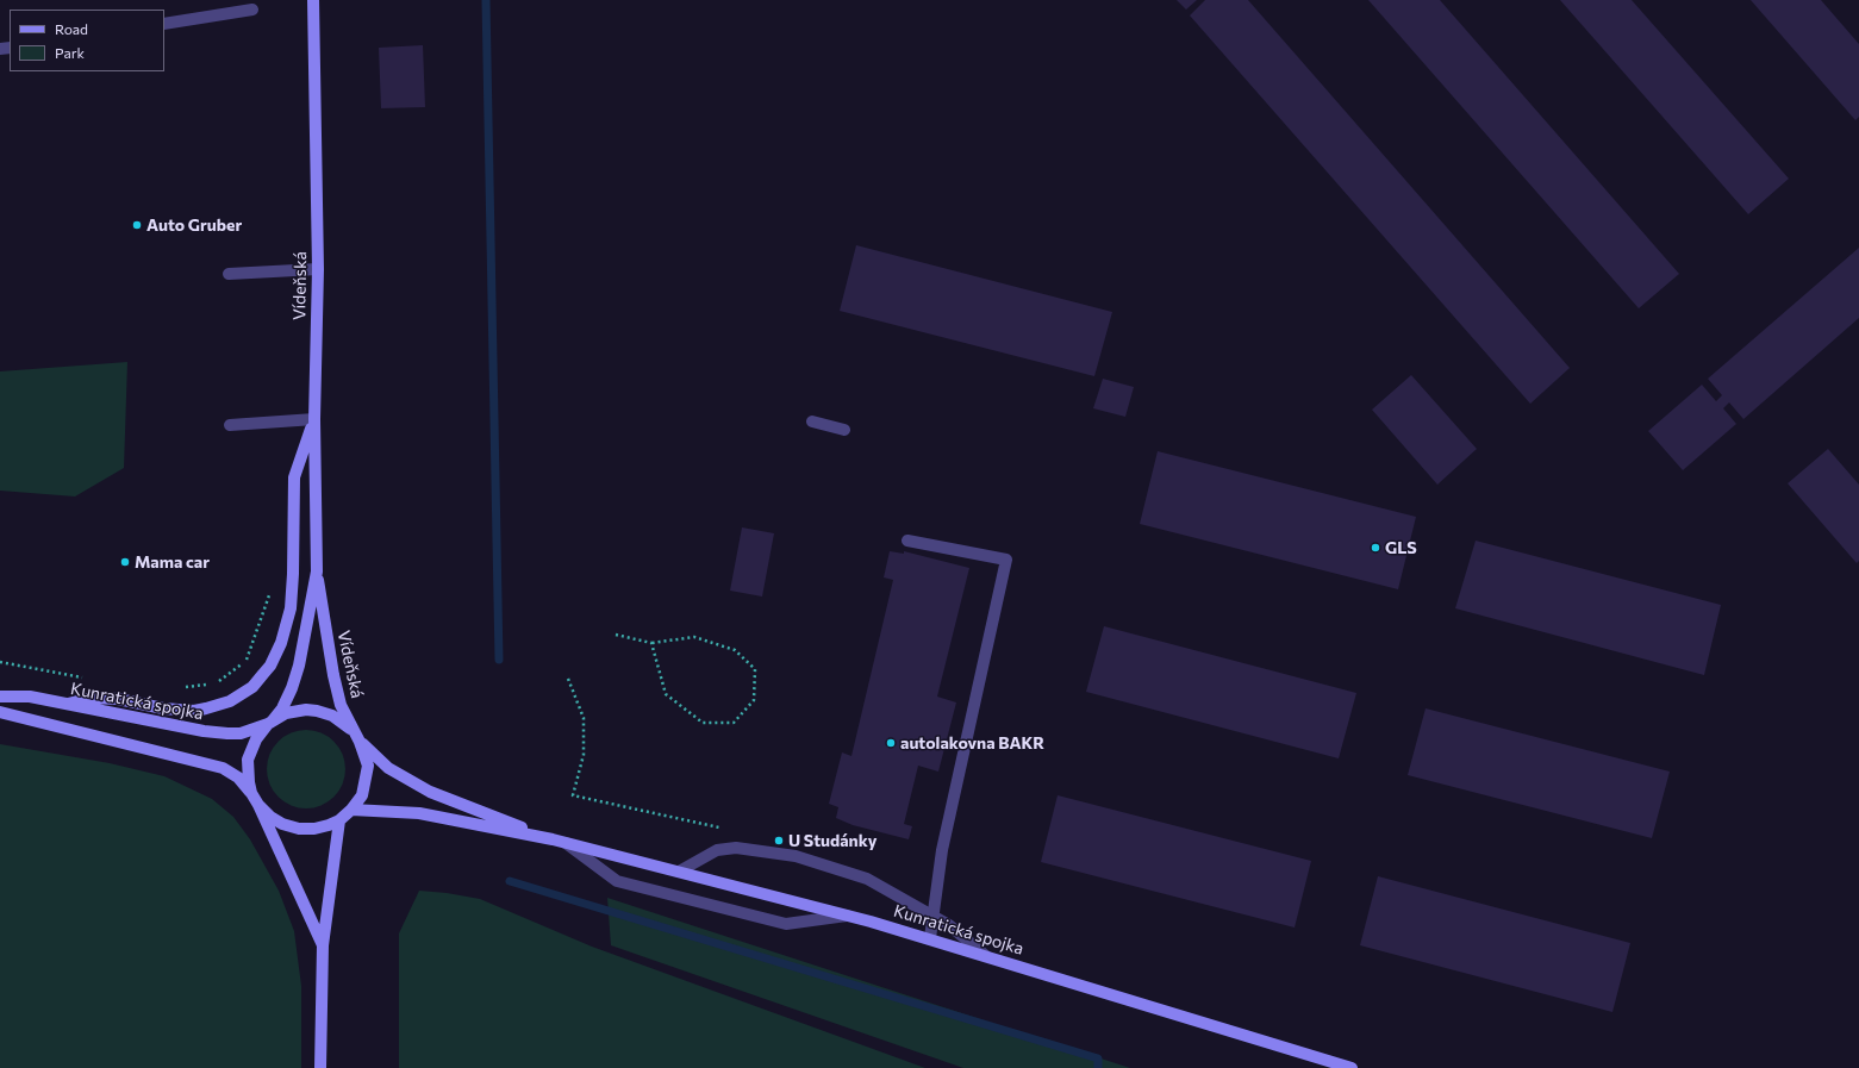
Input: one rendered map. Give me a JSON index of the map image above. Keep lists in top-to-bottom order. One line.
{"streets":{"main road":["Vídeňská","Kunratická spojka"]},"crossings":[["Vídeňská","Kunratická spojka"]],"places":["Auto Gruber","GLS","Mama car","autolakovna BAKR","U Studánky"],"legend":["Road","Park"]}
